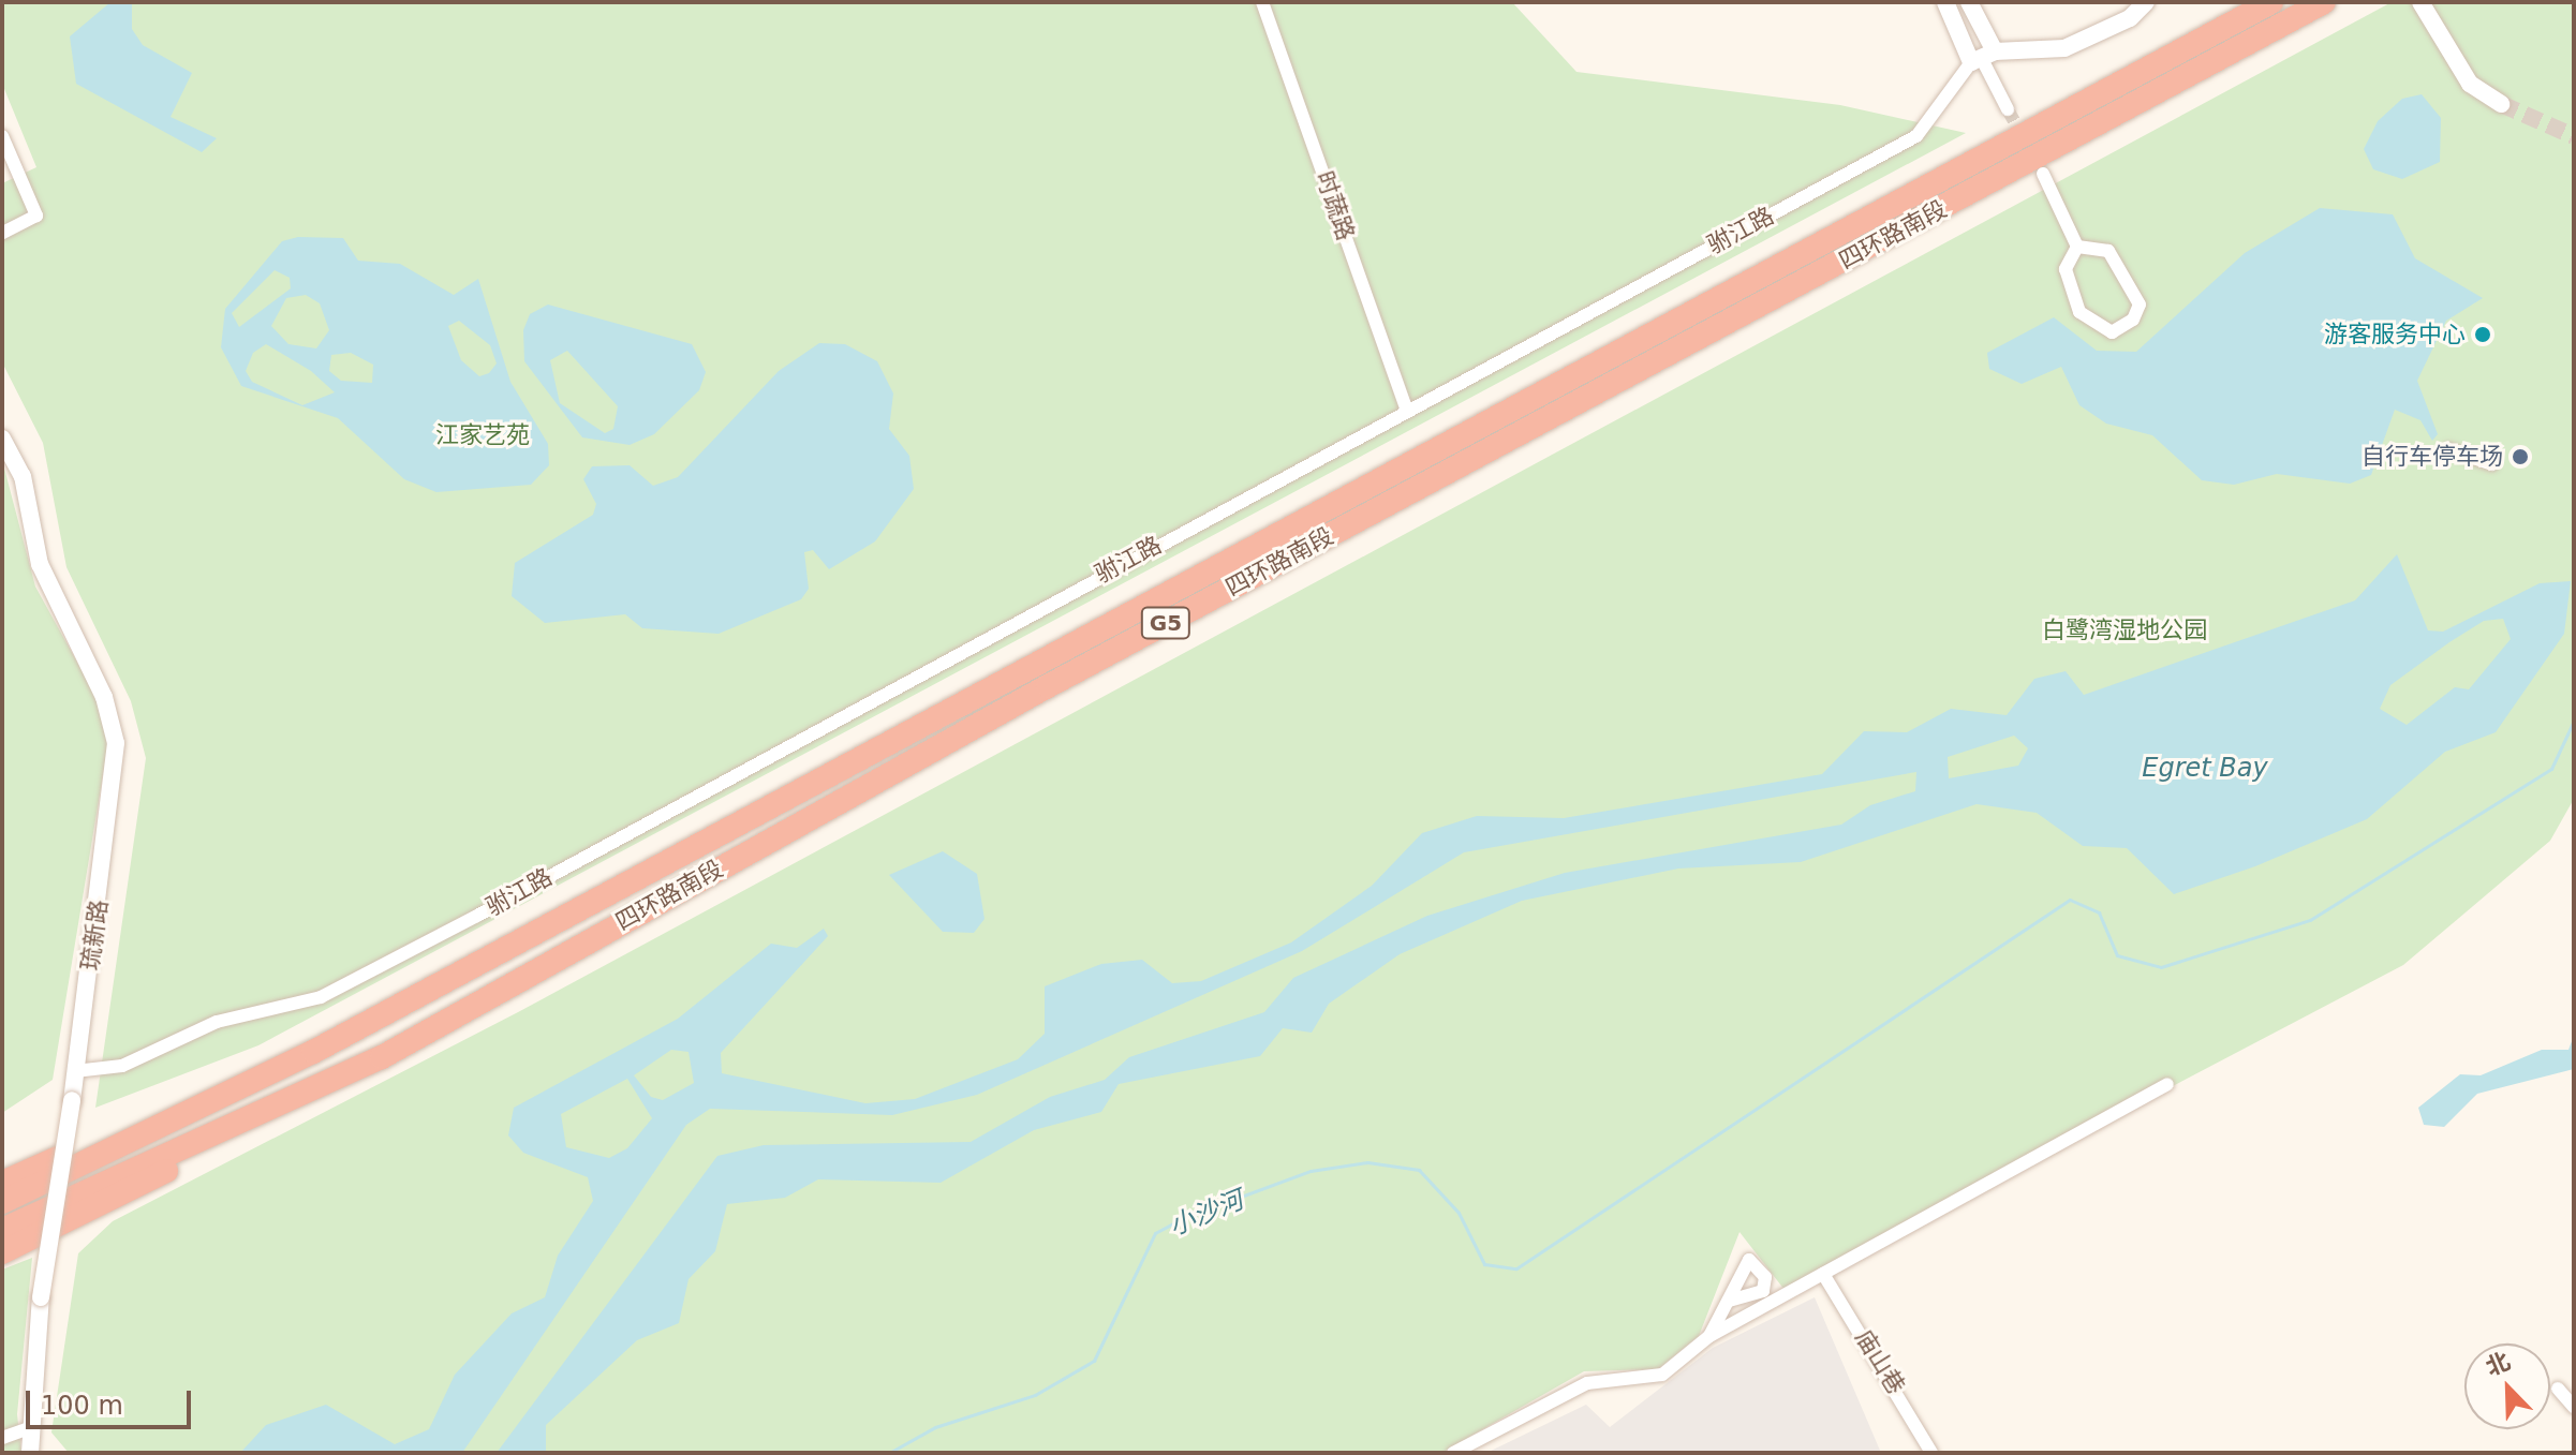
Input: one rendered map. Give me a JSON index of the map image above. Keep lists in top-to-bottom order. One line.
{"streets":{"highway":["四环路南段","G5"],"street":["时蔬路","驸江路","琉新路","庙山巷"]},"crossings":[["时蔬路","驸江路"],["驸江路","琉新路"]],"water":["Egret Bay","小沙河"],"parks":["江家艺苑","白鹭湾湿地公园"],"places":["游客服务中心","自行车停车场"],"scale_bar":"100 m","north":"top left"}
